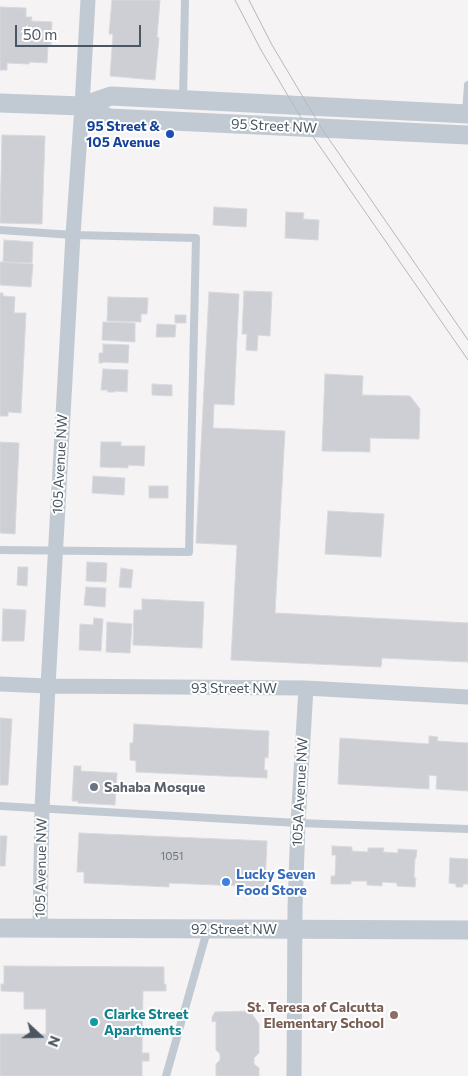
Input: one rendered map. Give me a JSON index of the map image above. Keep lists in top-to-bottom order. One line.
{"streets":{"street":["95 Street NW","105 Avenue NW","93 Street NW","105A Avenue NW","92 Street NW"]},"crossings":[["95 Street NW","105 Avenue NW"],["105 Avenue NW","93 Street NW"],["105 Avenue NW","92 Street NW"],["93 Street NW","105A Avenue NW"],["105A Avenue NW","92 Street NW"]],"places":["95 Street & 105 Avenue","Sahaba Mosque","Lucky Seven Food Store","St. Teresa of Calcutta Elementary School","Clarke Street Apartments"],"house_numbers":["1051"],"scale_bar":"50 m","north":"right"}
